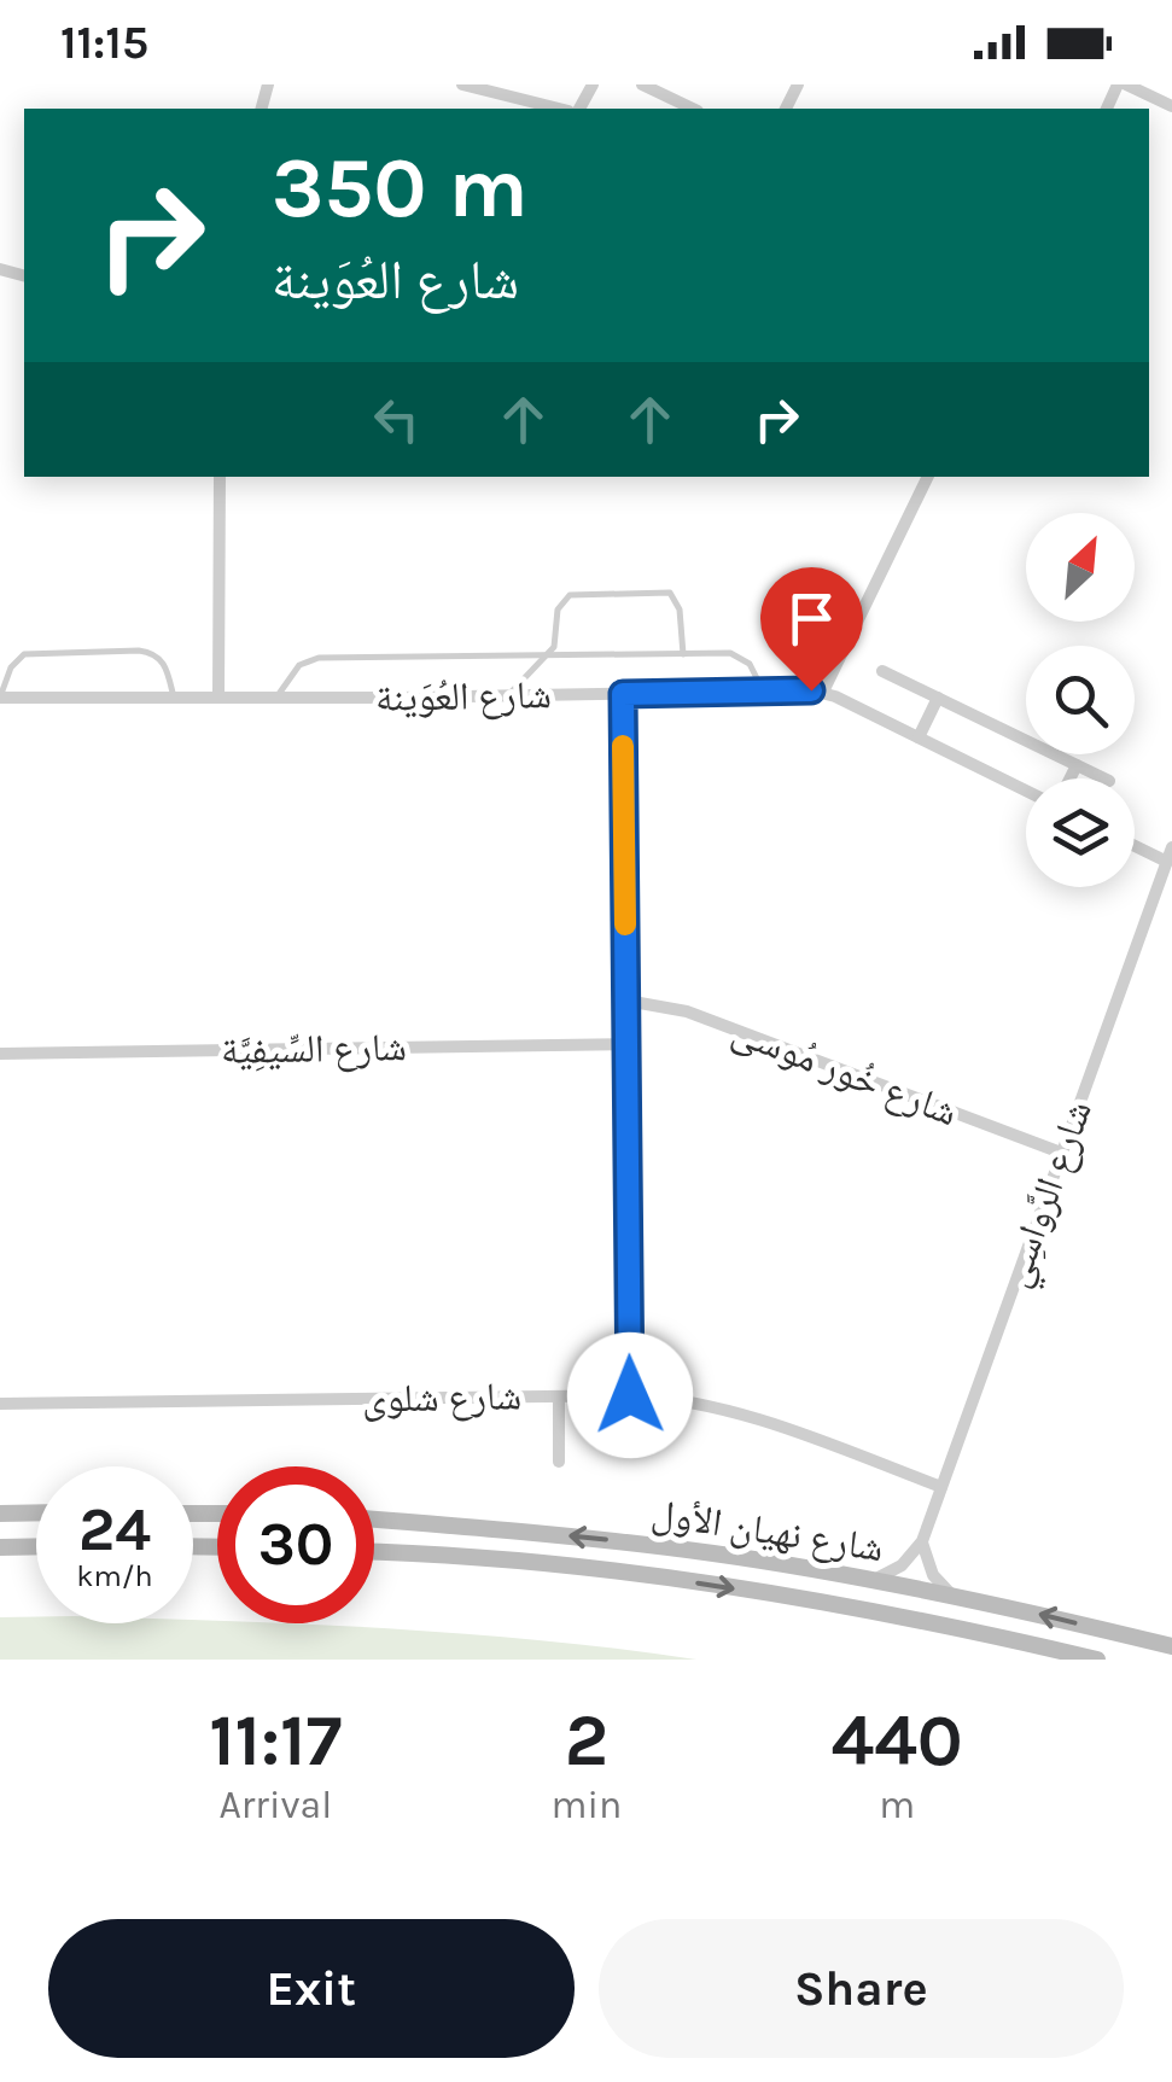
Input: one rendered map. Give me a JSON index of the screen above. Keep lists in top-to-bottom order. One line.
{"streets":{"main road":["شارع نهيان الأول"],"street":["شارع العُوَينة","شارع السِّيفِيَّة","شارع خُور مُوسى","شارع الرَّواسِي","شارع شلوى"]},"crossings":[["شارع خُور مُوسى","شارع الرَّواسِي"],["شارع الرَّواسِي","شارع شلوى"]],"north":"top right","page":{"status":"11:15","turn":["350 m","شارع العُوَينة"],"speed":"24 km/h","limit":"30","eta":["11:17","Arrival","2","min","440","m"],"buttons":["Exit","Share"]}}
